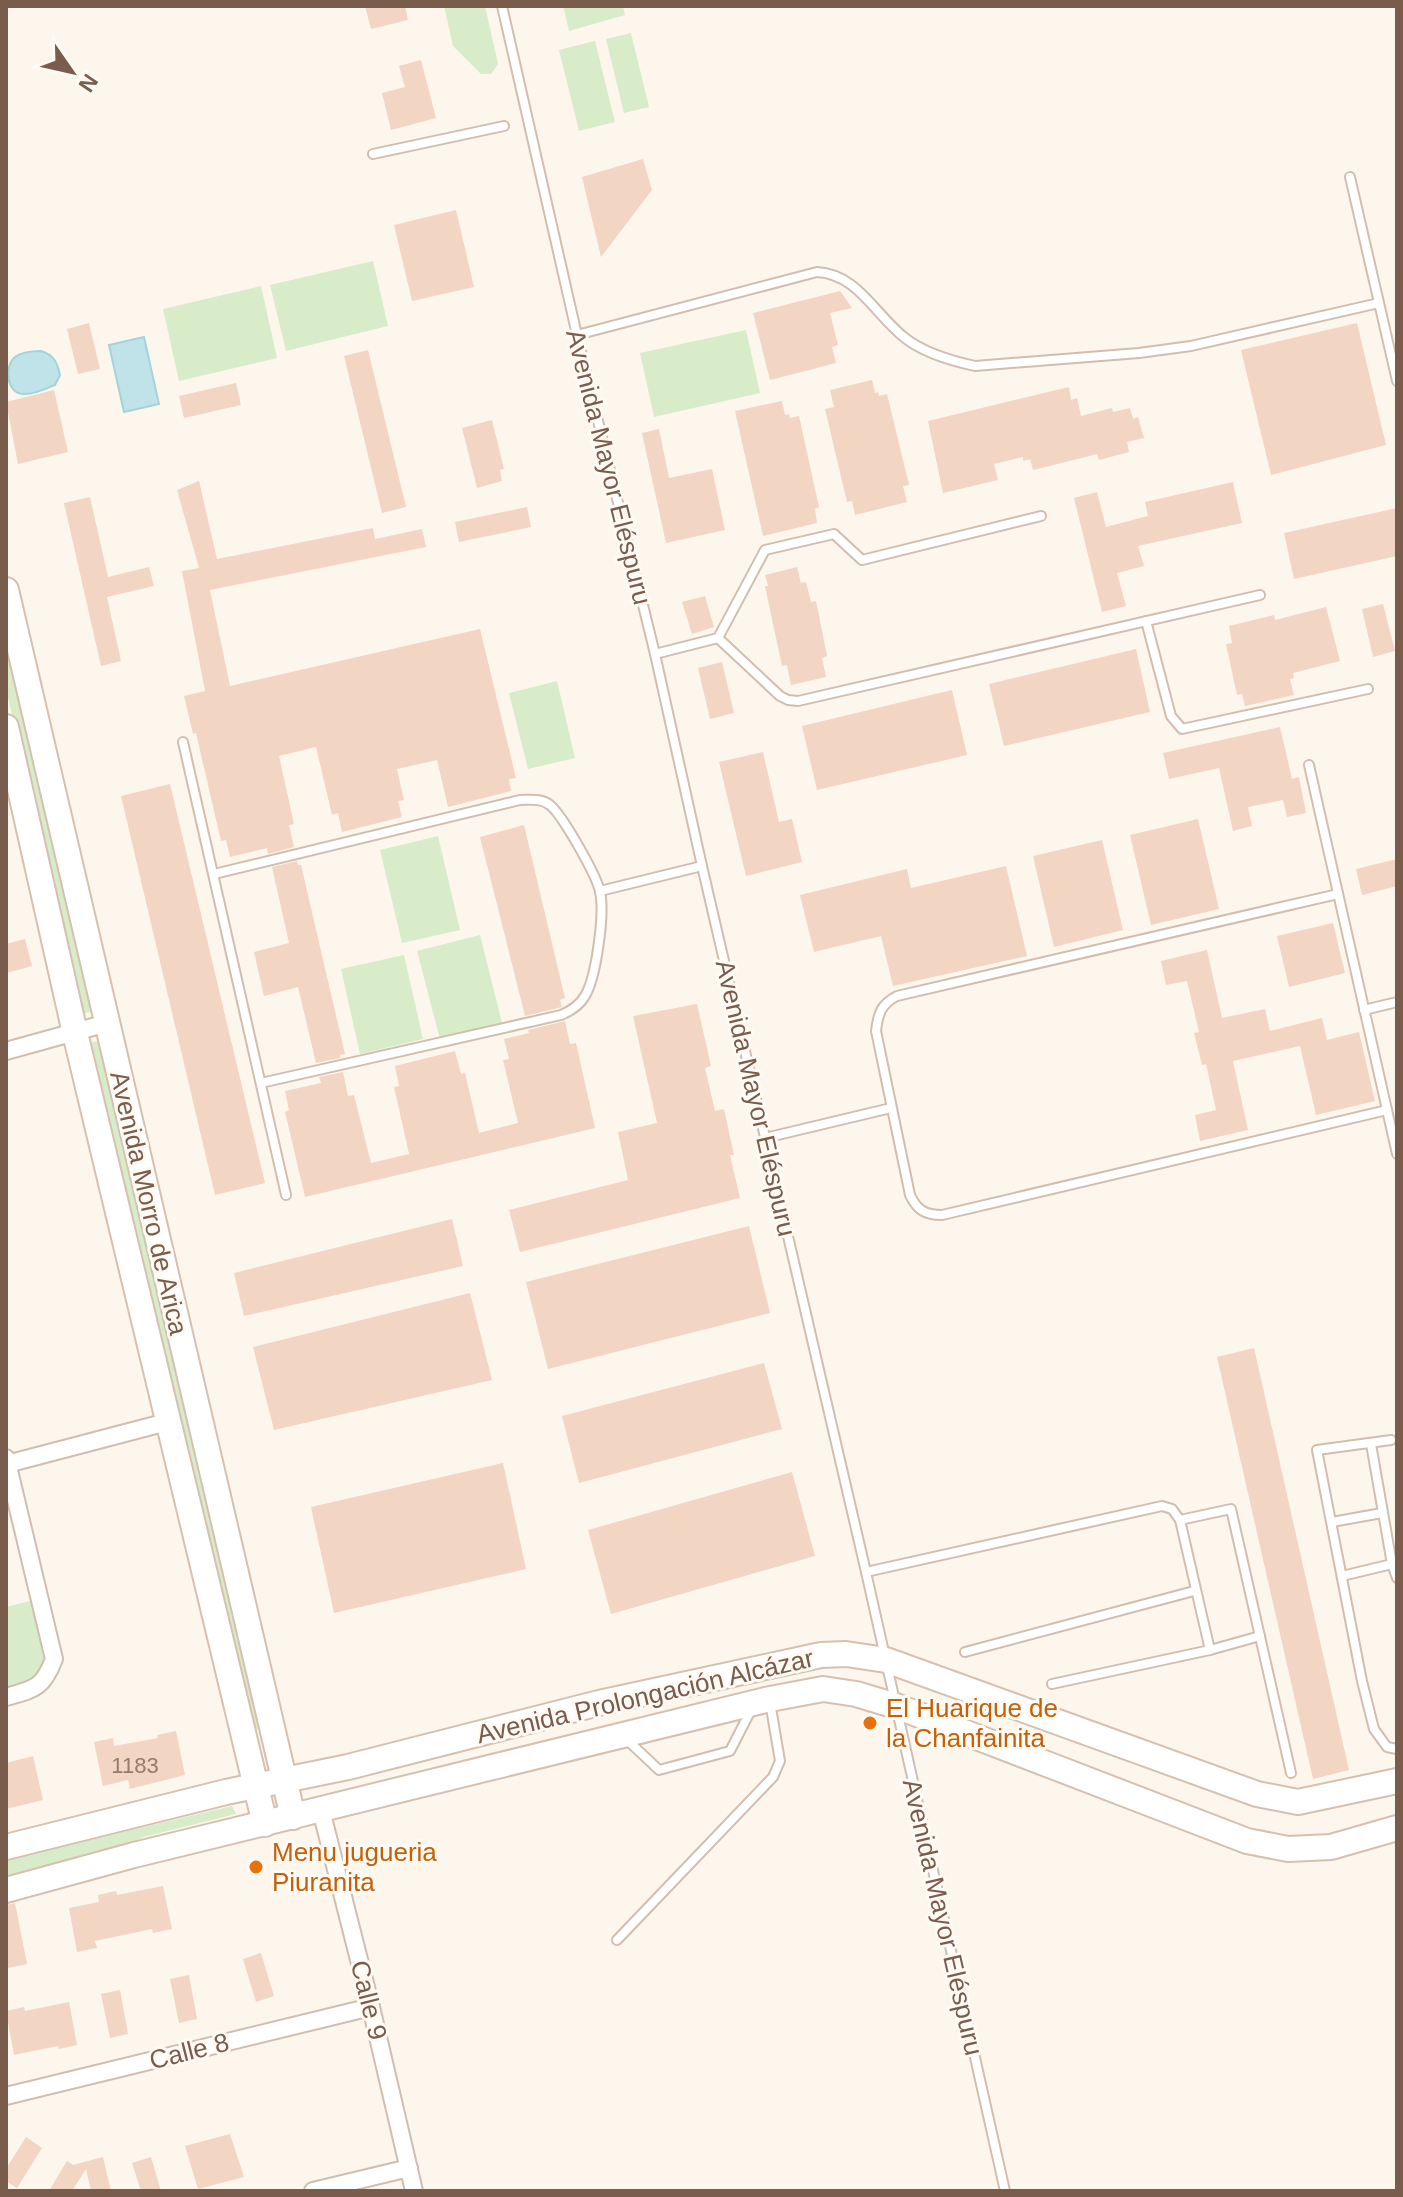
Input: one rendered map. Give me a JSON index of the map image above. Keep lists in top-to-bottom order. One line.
{"streets":{"main road":["Avenida Morro de Arica","Avenida Prolongación Alcázar"],"street":["Calle 9","Calle 8"],"lane":["Avenida Mayor Eléspuru"]},"crossings":[["Avenida Mayor Eléspuru","Avenida Prolongación Alcázar"],["Avenida Morro de Arica","Avenida Prolongación Alcázar"],["Avenida Prolongación Alcázar","Calle 9"],["Calle 9","Calle 8"]],"places":["El Huarique de la Chanfainita","Menu jugueria Piuranita"],"house_numbers":["1183"],"north":"bottom right"}
